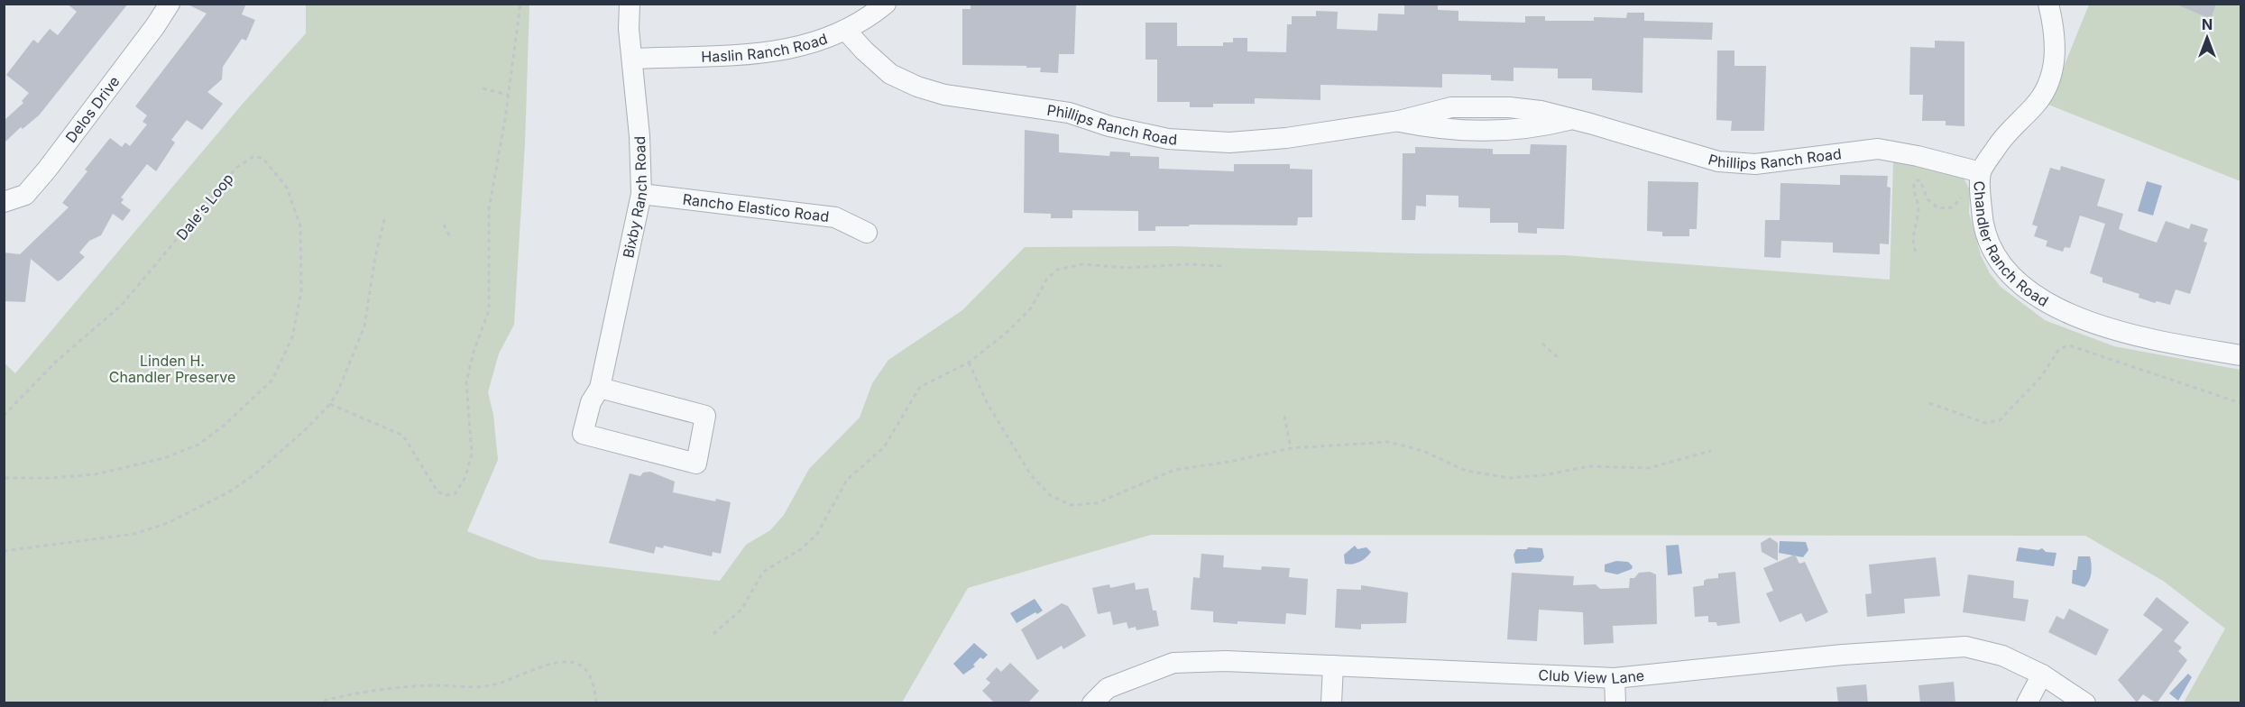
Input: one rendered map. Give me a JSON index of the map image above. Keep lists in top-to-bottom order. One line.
{"streets":{"street":["Haslin Ranch Road","Delos Drive","Phillips Ranch Road","Bixby Ranch Road","Rancho Elastico Road","Chandler Ranch Road","Club View Lane"],"path":["Dale's Loop"]},"crossings":[["Haslin Ranch Road","Phillips Ranch Road"],["Haslin Ranch Road","Bixby Ranch Road"],["Phillips Ranch Road","Chandler Ranch Road"],["Bixby Ranch Road","Rancho Elastico Road"]],"parks":["Linden H. Chandler Preserve"],"north":"top"}
